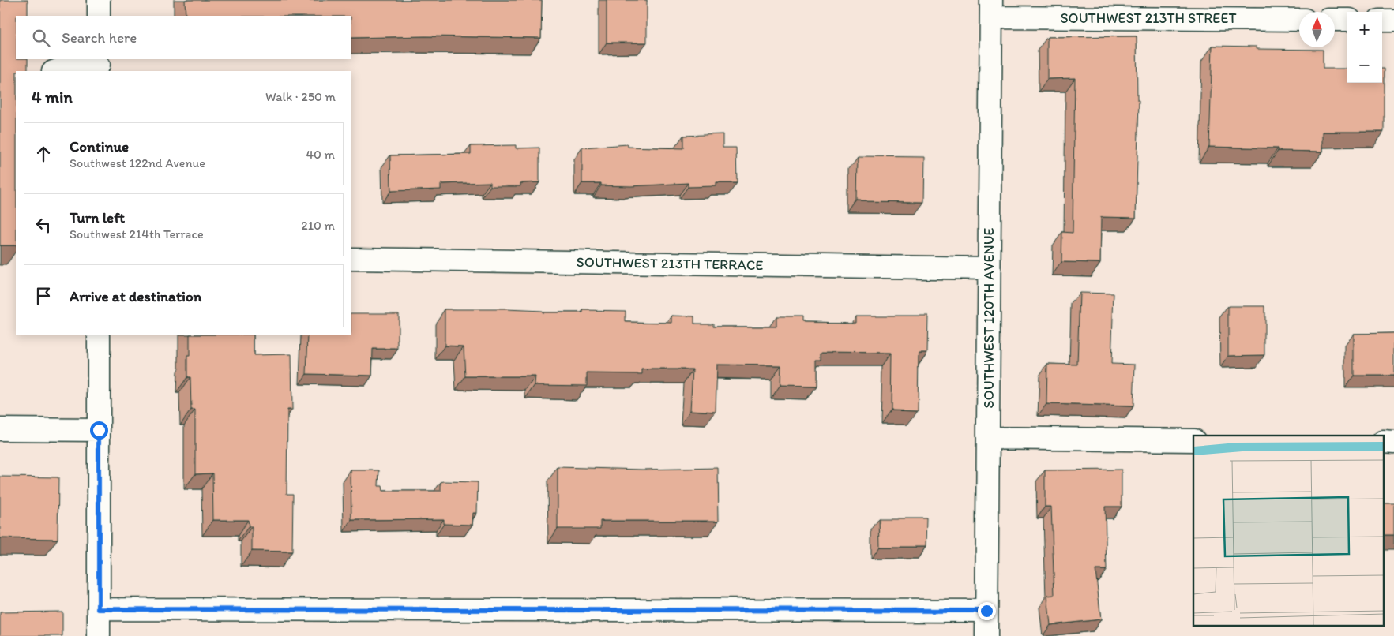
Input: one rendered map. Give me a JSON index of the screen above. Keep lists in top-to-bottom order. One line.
{"streets":{"street":["SOUTHWEST 213TH STREET","SOUTHWEST 213TH TERRACE","SOUTHWEST 120TH AVENUE"]},"crossings":[["SOUTHWEST 213TH STREET","SOUTHWEST 120TH AVENUE"],["SOUTHWEST 213TH TERRACE","SOUTHWEST 120TH AVENUE"]],"north":"top","page":{"map_buttons":["+","−"],"search":"Search here","heading":["4 min","Walk · 250 m"],"list":[["Continue","Southwest 122nd Avenue","40 m"],["Turn left","Southwest 214th Terrace","210 m"],"Arrive at destination"]}}
